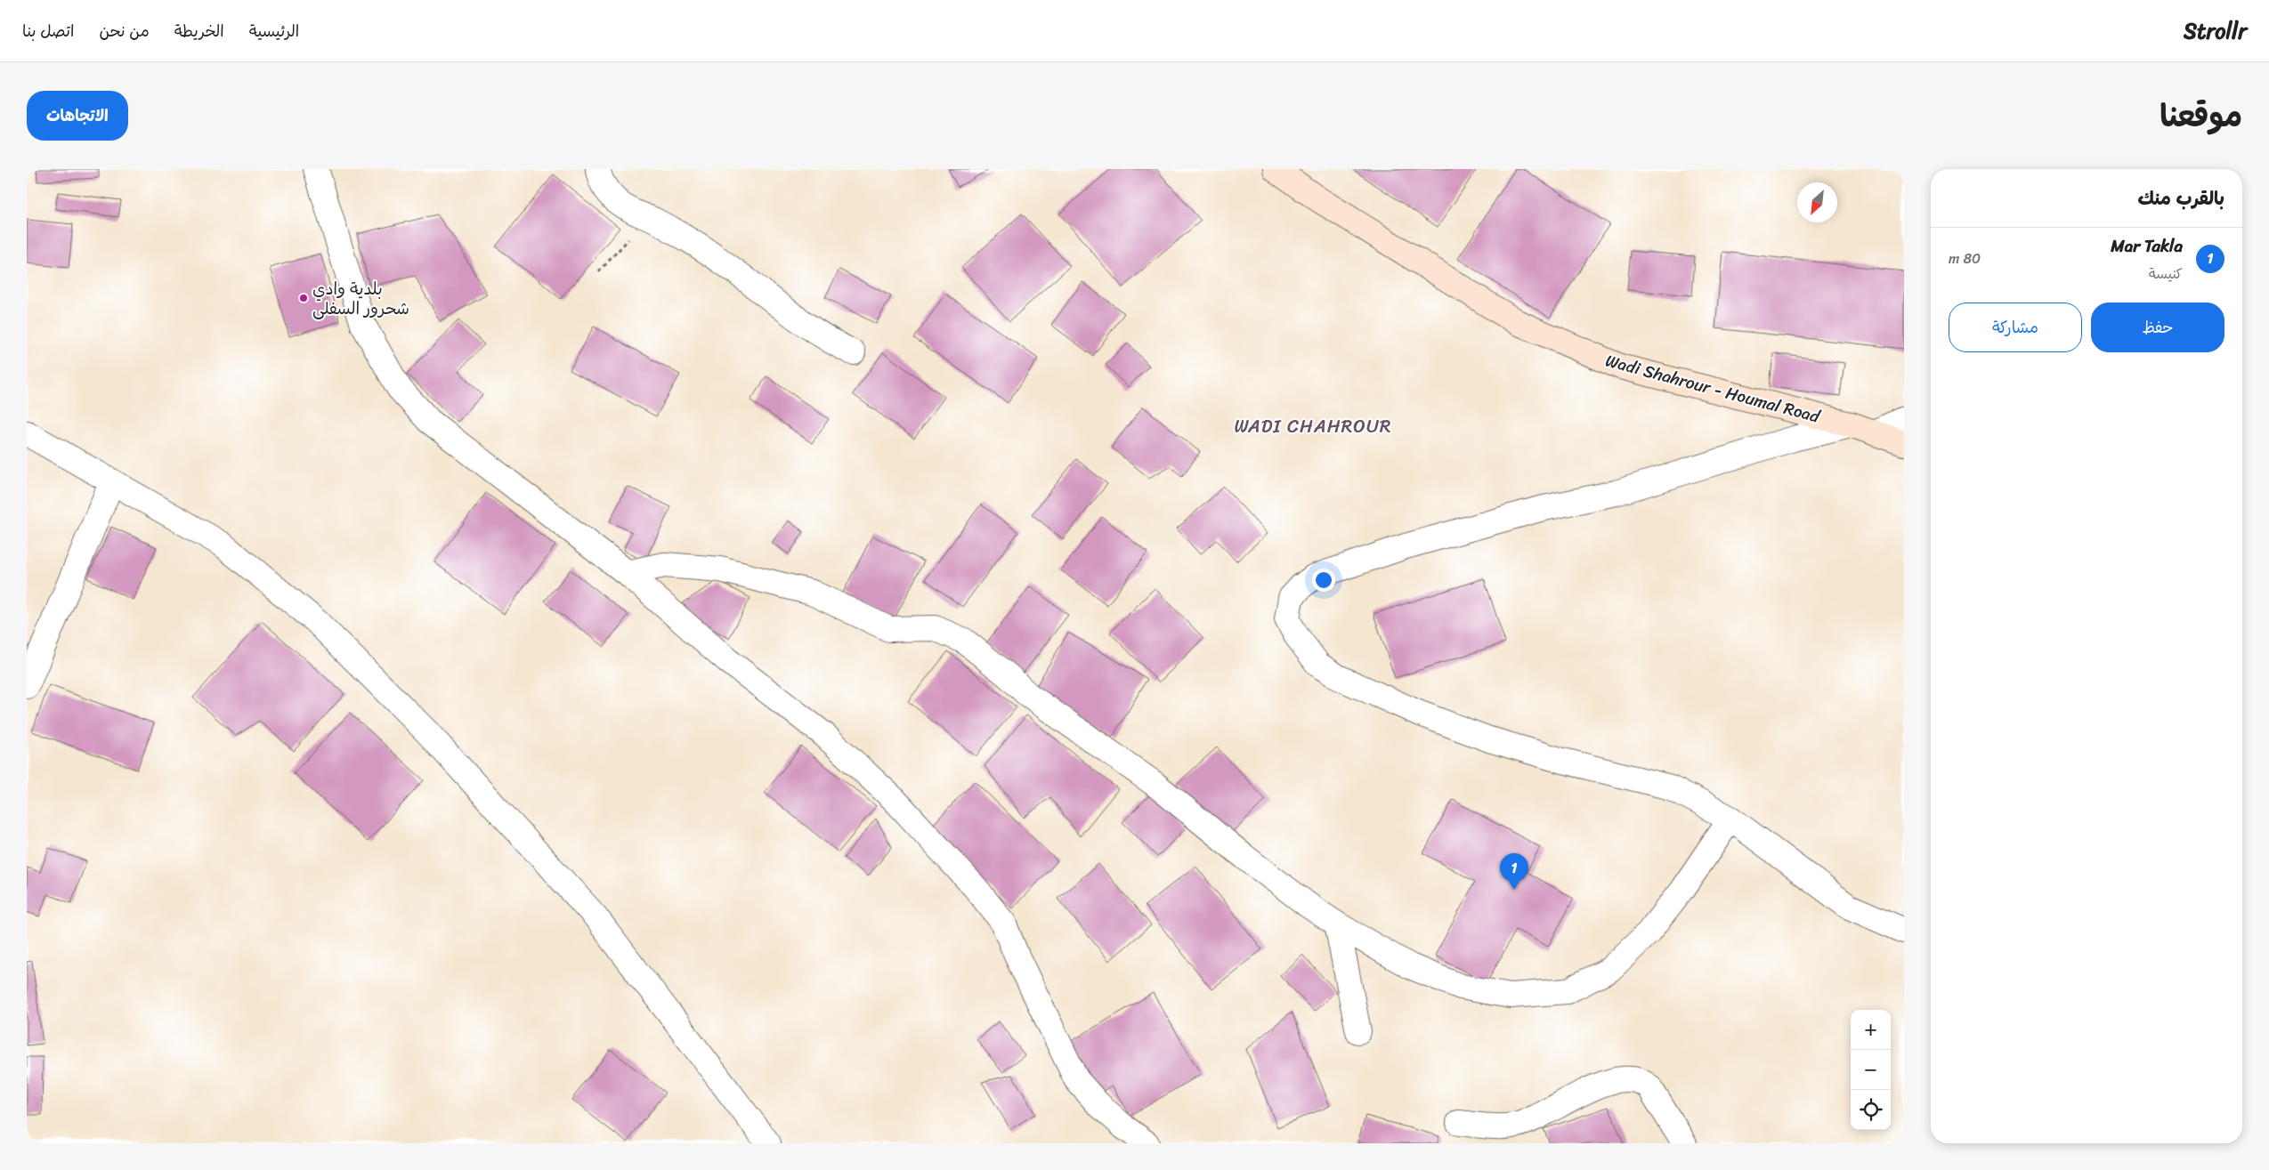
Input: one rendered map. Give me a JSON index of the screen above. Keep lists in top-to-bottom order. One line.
{"streets":{"main road":["Wadi Shahrour - Houmal Road"]},"districts":["WADI CHAHROUR"],"places":["بلدية وادي شحرور السفلى"],"north":"bottom left","page":{"header":"Strollr","nav":["الرئيسية","الخريطة","من نحن","اتصل بنا"],"title":"موقعنا","buttons":["الاتجاهات",["حفظ","مشاركة"]],"heading":"بالقرب منك","list":[{"mark":"1","name":"Mar Takla","note":"كنيسة","value":"80 m"}],"pins":"1","map_buttons":["+","−"]}}
